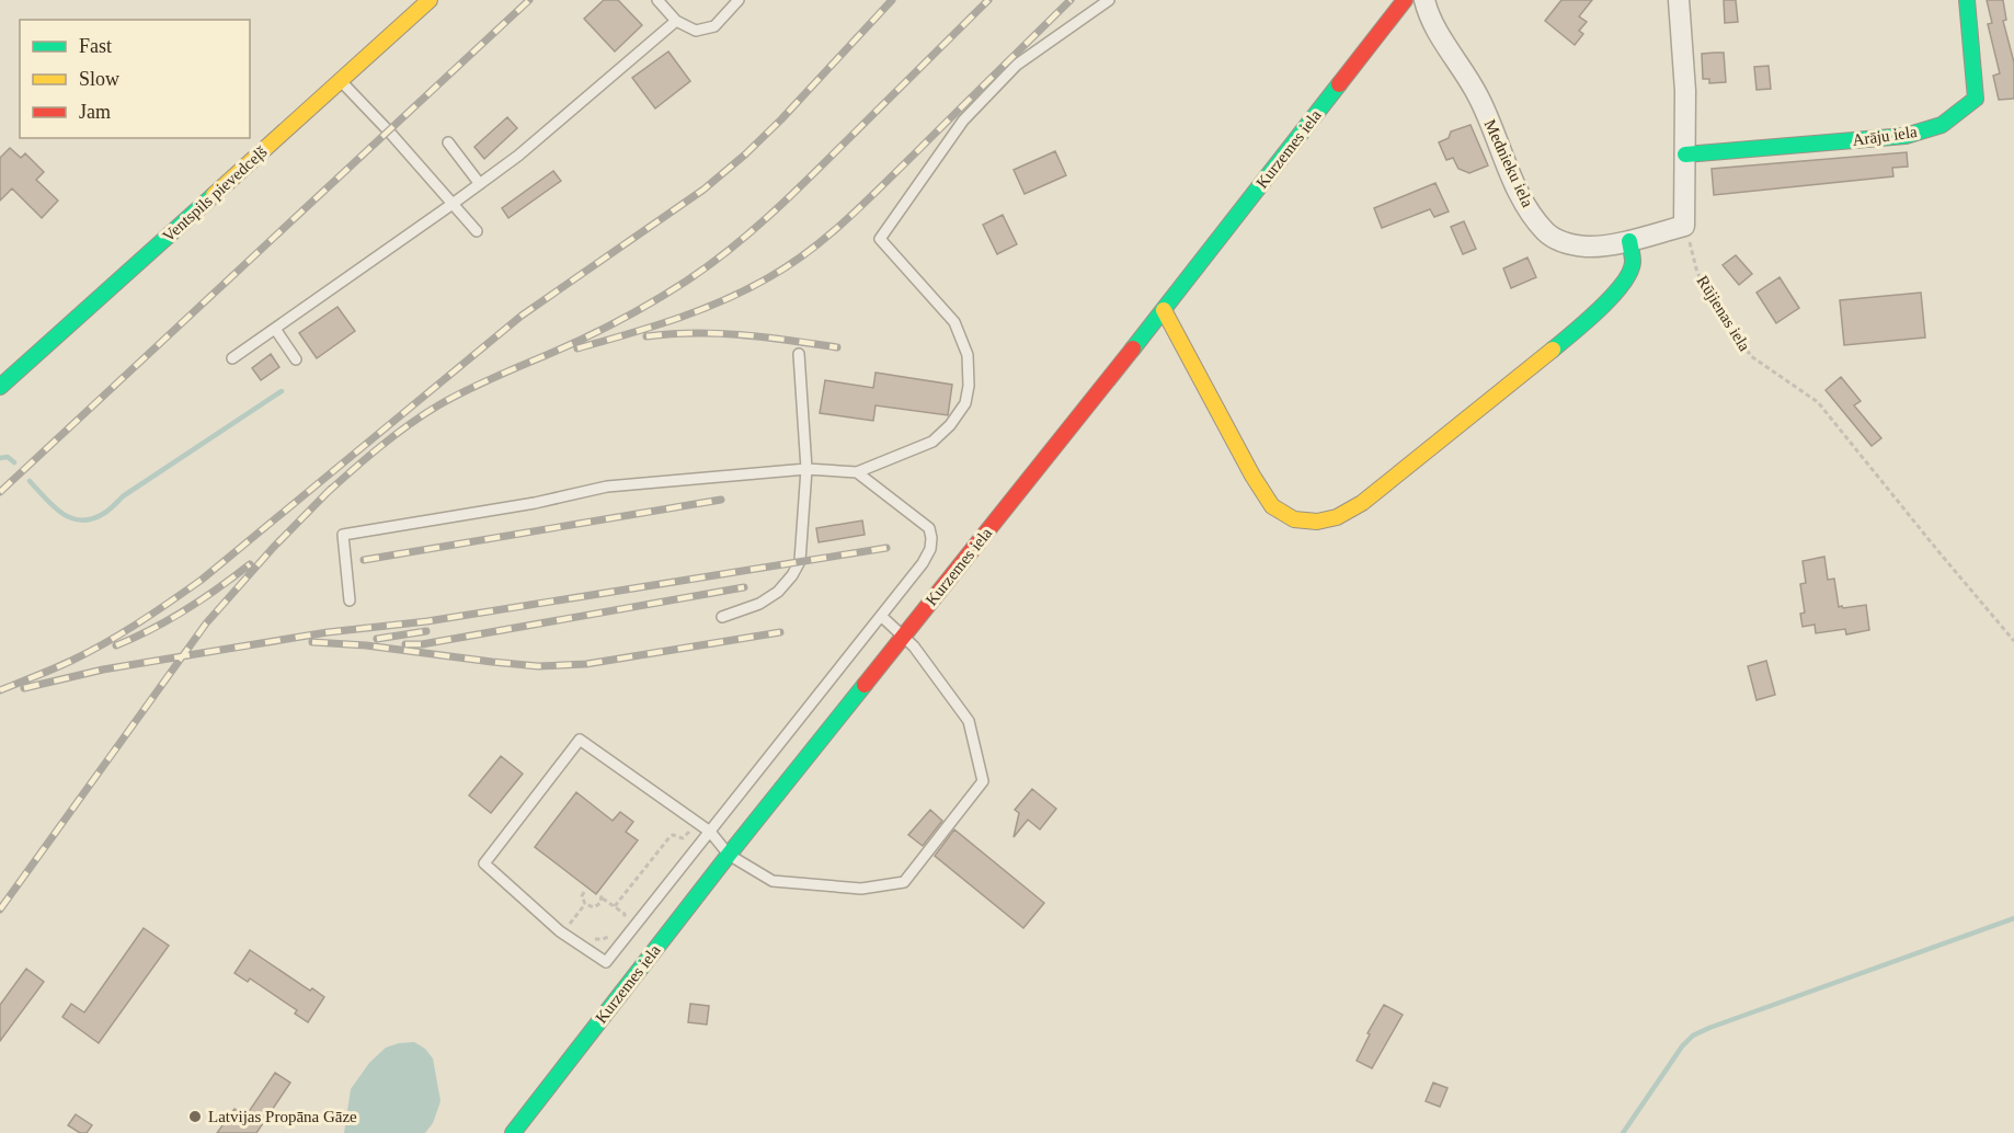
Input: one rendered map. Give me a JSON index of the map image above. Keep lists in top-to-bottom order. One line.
{"streets":{"main road":["Arāju iela","Kurzemes iela","Ventspils pievedceļš"],"street":["Mednieku iela"],"path":["Rūjienas iela"]},"crossings":[["Mednieku iela","Rūjienas iela"]],"places":["Latvijas Propāna Gāze"],"legend":["Fast","Slow","Jam"]}
